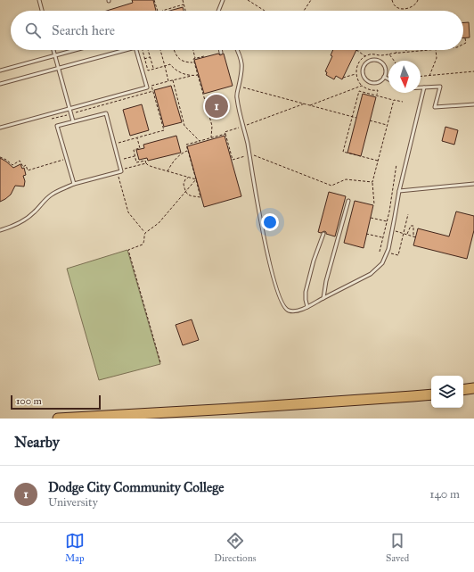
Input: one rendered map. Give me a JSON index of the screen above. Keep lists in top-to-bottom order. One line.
{"scale_bar":"100 m","north":"bottom","page":{"search":"Search here","pins":"1","scale":"100 m","heading":"Nearby","list":[{"mark":"1","name":"Dodge City Community College","note":"University","value":"140 m"}],"nav":["Map","Directions","Saved"]}}
